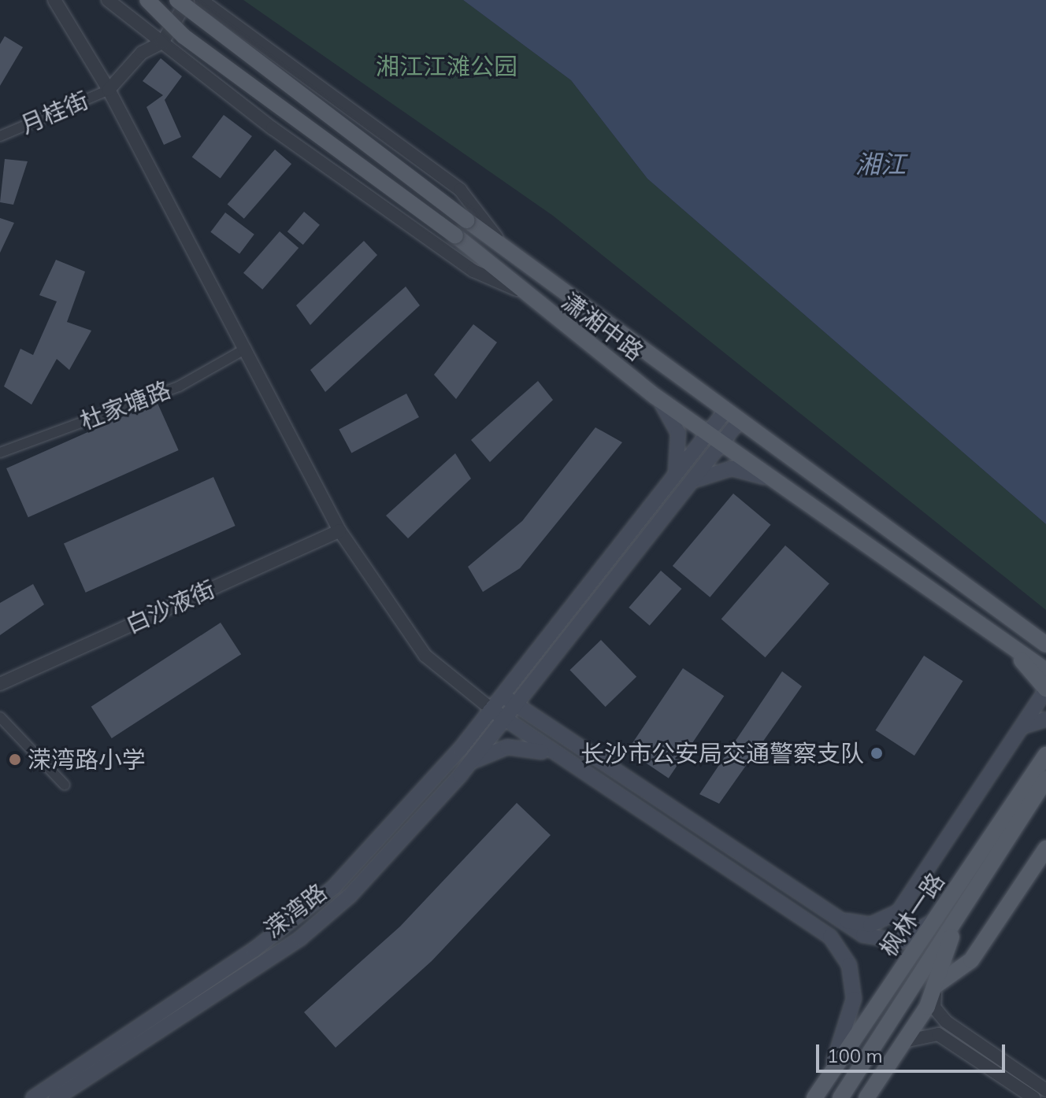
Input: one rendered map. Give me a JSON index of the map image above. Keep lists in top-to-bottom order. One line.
{"streets":{"main road":["潇湘中路","溁湾路","枫林一路"],"street":["月桂街","杜家塘路","白沙液街"]},"crossings":[["潇湘中路","溁湾路"]],"water":["湘江"],"parks":["湘江江滩公园"],"places":["长沙市公安局交通警察支队","溁湾路小学"],"scale_bar":"100 m"}
